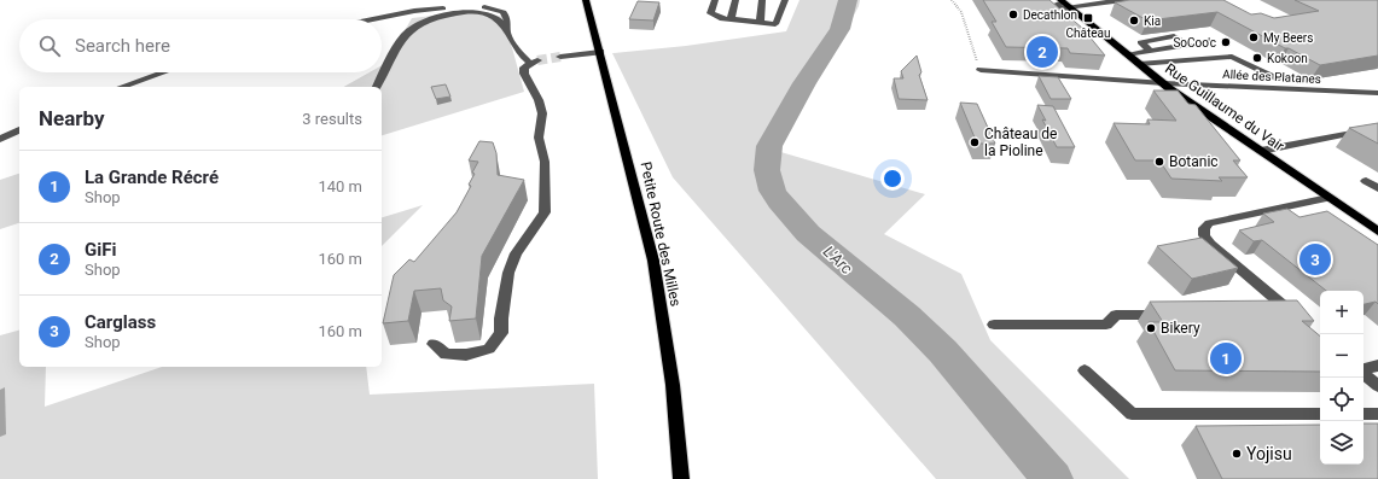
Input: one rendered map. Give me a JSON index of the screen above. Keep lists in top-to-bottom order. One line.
{"streets":{"main road":["Rue Guillaume du Vair","Petite Route des Milles"],"street":["Allée des Platanes"]},"crossings":[["Allée des Platanes","Rue Guillaume du Vair"]],"water":["L'Arc"],"places":{"other":["Decathlon","Kia","My Beers","SoCoo'c","Kokoon","Château de la Pioline","Botanic","Bikery","Yojisu"],"transit":["Château"]},"page":{"search":"Search here","pins":["2","3","1"],"heading":["Nearby","3 results"],"list":[{"mark":"1","name":"La Grande Récré","note":"Shop","value":"140 m"},{"mark":"2","name":"GiFi","note":"Shop","value":"160 m"},{"mark":"3","name":"Carglass","note":"Shop","value":"160 m"}],"map_buttons":["+","−"]}}
